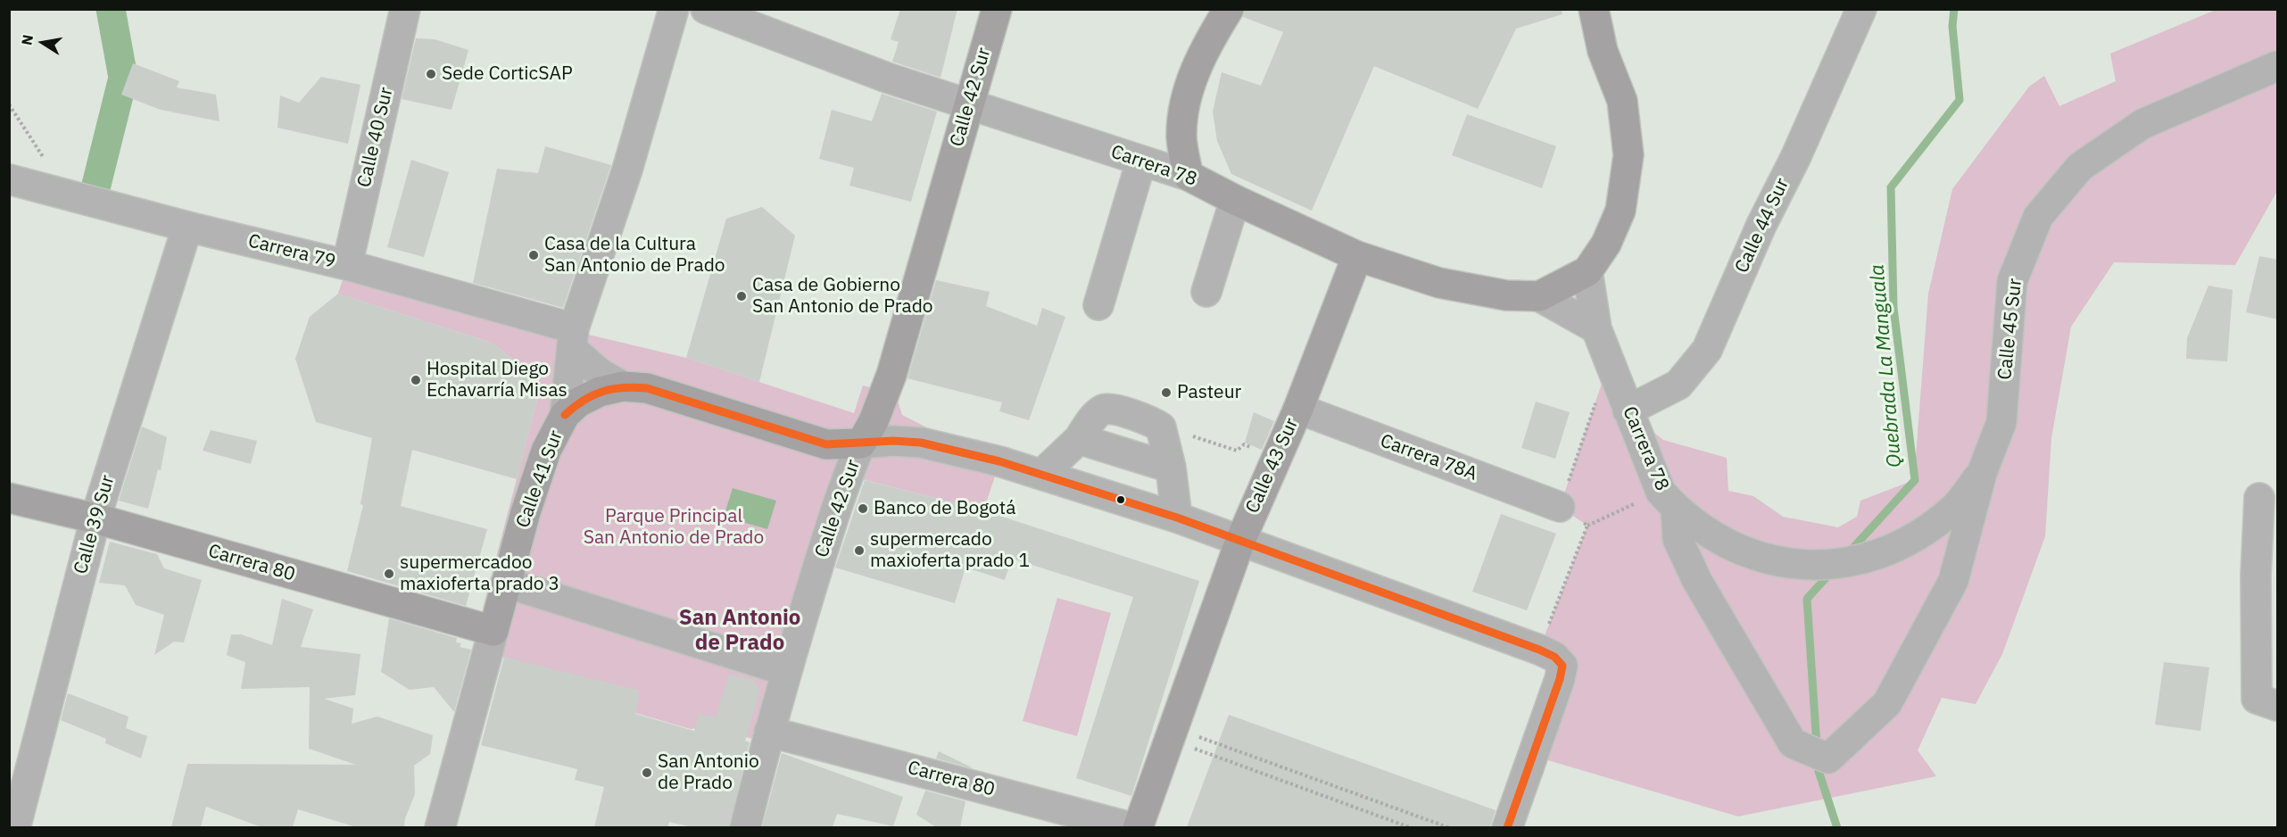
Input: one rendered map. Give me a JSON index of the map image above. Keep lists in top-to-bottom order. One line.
{"streets":{"main road":["Calle 42 Sur","Carrera 78","Carrera 79","Calle 43 Sur","Calle 41 Sur","Carrera 80"],"street":["Calle 40 Sur","Calle 44 Sur","Calle 45 Sur","Carrera 78A","Calle 39 Sur"]},"crossings":[["Calle 42 Sur","Carrera 78"],["Calle 42 Sur","Carrera 79"],["Calle 42 Sur","Carrera 80"],["Calle 40 Sur","Carrera 79"],["Carrera 78","Calle 44 Sur"],["Carrera 78","Calle 45 Sur"],["Carrera 78","Calle 43 Sur"],["Carrera 79","Calle 43 Sur"],["Carrera 79","Calle 41 Sur"],["Carrera 79","Calle 39 Sur"],["Carrera 78A","Calle 43 Sur"],["Calle 43 Sur","Carrera 80"],["Calle 41 Sur","Carrera 80"],["Calle 39 Sur","Carrera 80"]],"districts":["San Antonio de Prado"],"water":["Quebrada La Manguala"],"parks":["Parque Principal San Antonio de Prado"],"places":["Sede CorticSAP","Casa de la Cultura San Antonio de Prado","Casa de Gobierno San Antonio de Prado","Hospital Diego Echavarría Misas","Pasteur","Banco de Bogotá","supermercado maxioferta prado 1","supermercadoo maxioferta prado 3","San Antonio de Prado"],"north":"left"}
